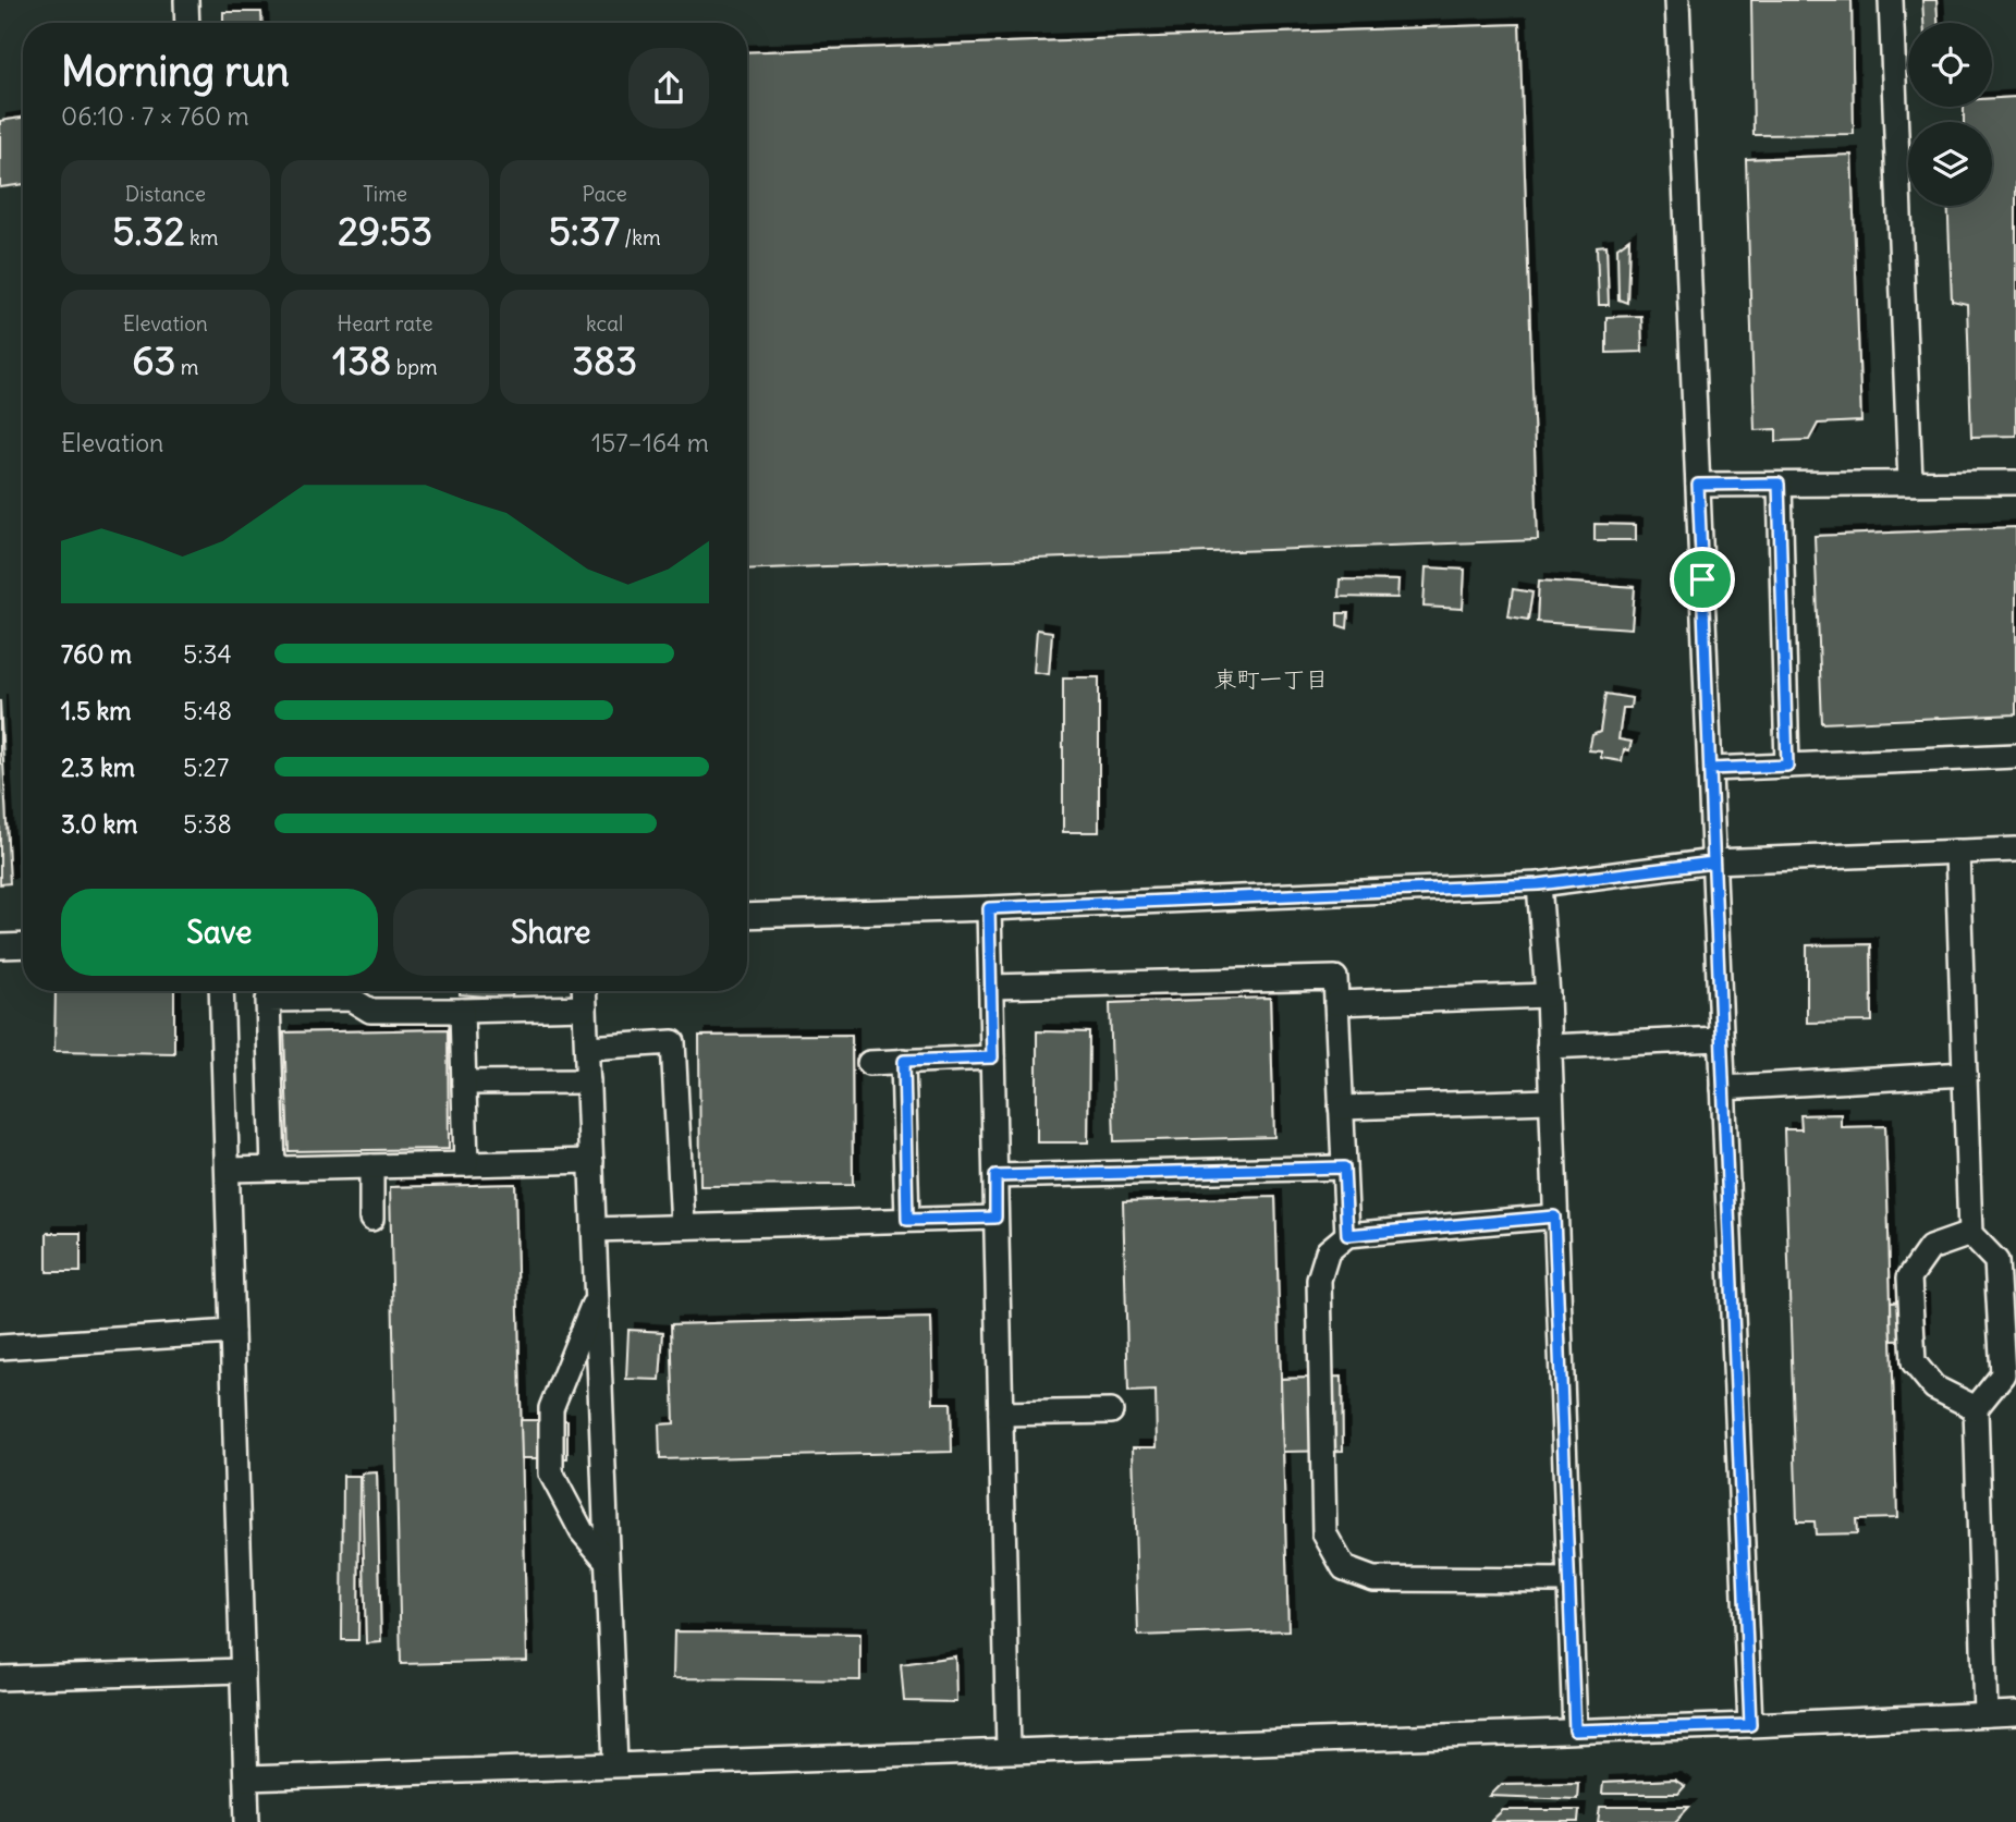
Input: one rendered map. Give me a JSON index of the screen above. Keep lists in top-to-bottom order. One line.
{"districts":["東町一丁目"],"page":{"heading":["Morning run","06:10 · 7 × 760 m"],"stats":[["Distance","5.32 km"],["Time","29:53"],["Pace","5:37 /km"],["Elevation","63 m"],["Heart rate","138 bpm"],["kcal","383"]],"chart":["Elevation","157–164 m"],"list":[{"name":"760 m","note":"5:34"},{"name":"1.5 km","note":"5:48"},{"name":"2.3 km","note":"5:27"},{"name":"3.0 km","note":"5:38"}],"buttons":["Save","Share"]}}
